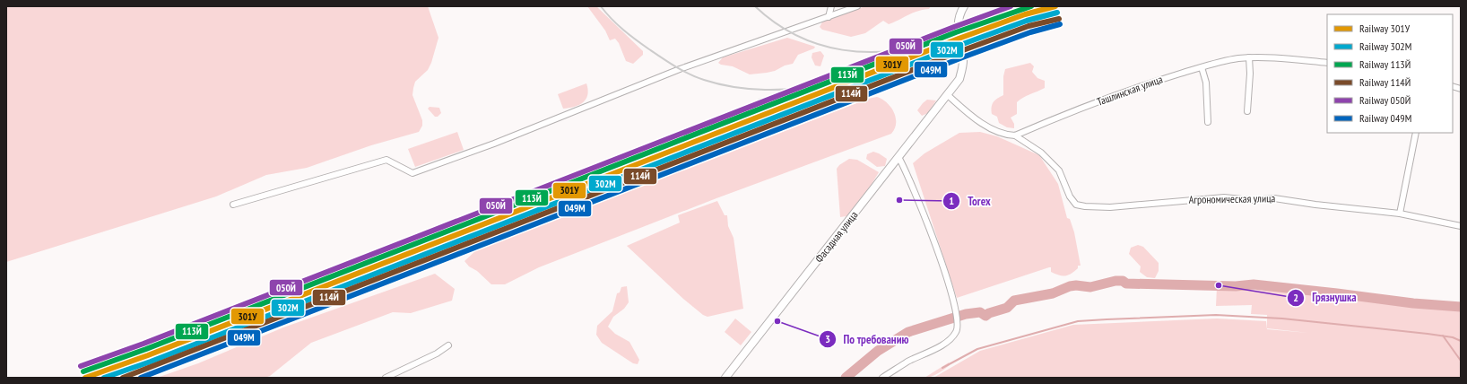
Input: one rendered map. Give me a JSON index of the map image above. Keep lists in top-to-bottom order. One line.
{"streets":{"main road":["Фасадная улица"],"street":["Ташлинская улица","Агрономическая улица"]},"crossings":[["Ташлинская улица","Агрономическая улица"]],"places":["Torex","Грязнушка","По требованию"],"lines":["rail line 301У","rail line 113Й","rail line 050Й","rail line 302М","rail line 114Й","rail line 049М"],"legend":["Railway 301У","Railway 302М","Railway 113Й","Railway 114Й","Railway 050Й","Railway 049М"]}
